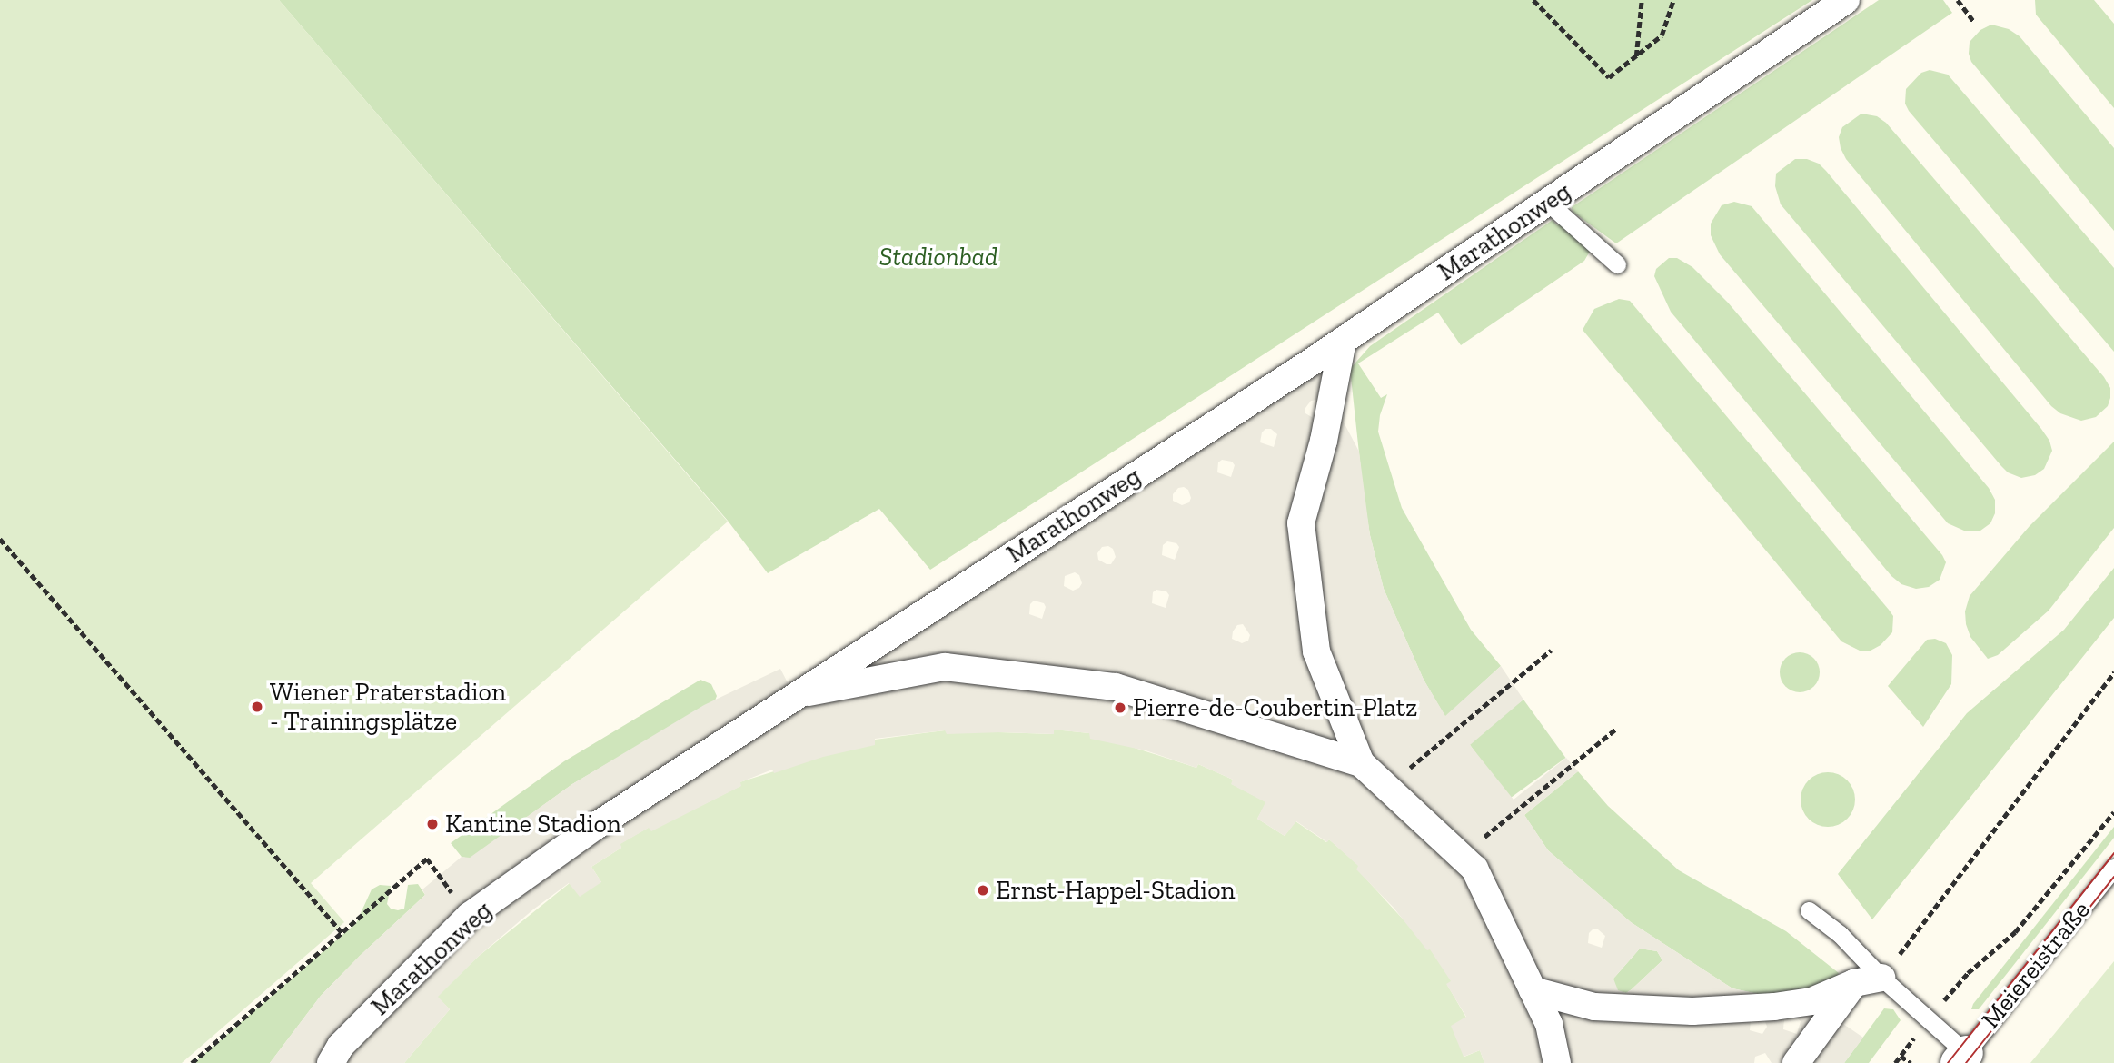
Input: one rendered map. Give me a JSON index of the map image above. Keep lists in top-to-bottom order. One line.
{"streets":{"street":["Marathonweg"],"lane":["Meiereistraße"]},"parks":["Stadionbad"],"places":["Wiener Praterstadion - Trainingsplätze","Pierre-de-Coubertin-Platz","Kantine Stadion","Ernst-Happel-Stadion"]}
